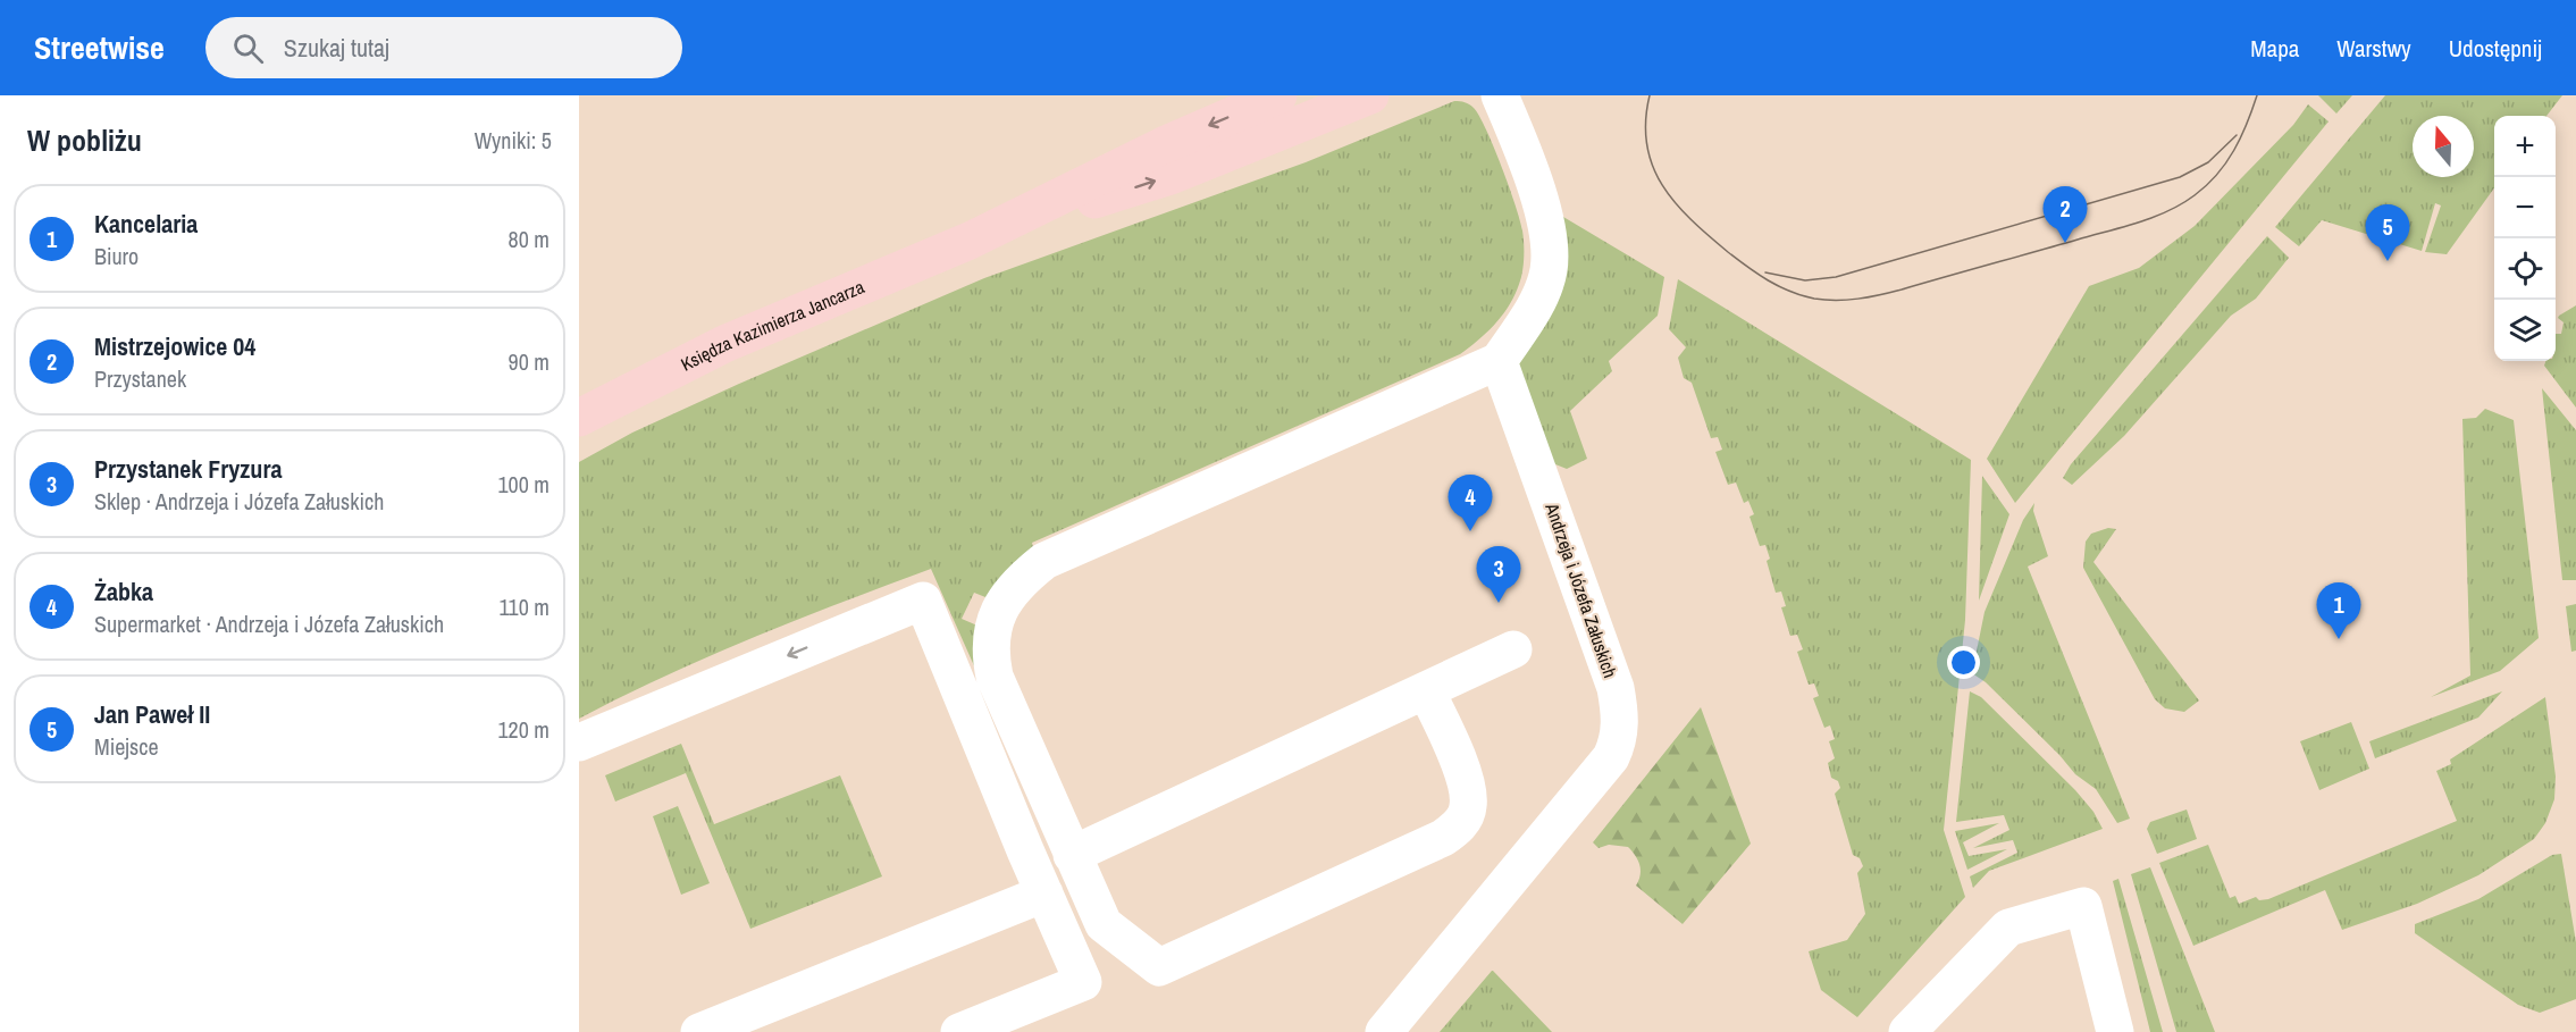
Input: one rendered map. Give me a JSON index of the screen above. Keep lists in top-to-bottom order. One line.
{"streets":{"street":["Księdza Kazimierza Jancarza","Andrzeja i Józefa Załuskich"]},"north":"top","page":{"header":"Streetwise","search":"Szukaj tutaj","nav":["Mapa","Warstwy","Udostępnij"],"heading":["W pobliżu","Wyniki: 5"],"map_buttons":["+","−"],"list":[{"mark":"1","name":"Kancelaria","note":"Biuro","value":"80 m"},{"mark":"2","name":"Mistrzejowice 04","note":"Przystanek","value":"90 m"},{"mark":"3","name":"Przystanek Fryzura","note":"Sklep · Andrzeja i Józefa Załuskich","value":"100 m"},{"mark":"4","name":"Żabka","note":"Supermarket · Andrzeja i Józefa Załuskich","value":"110 m"},{"mark":"5","name":"Jan Paweł II","note":"Miejsce","value":"120 m"}],"pins":["2","5","4","3","1"]}}
